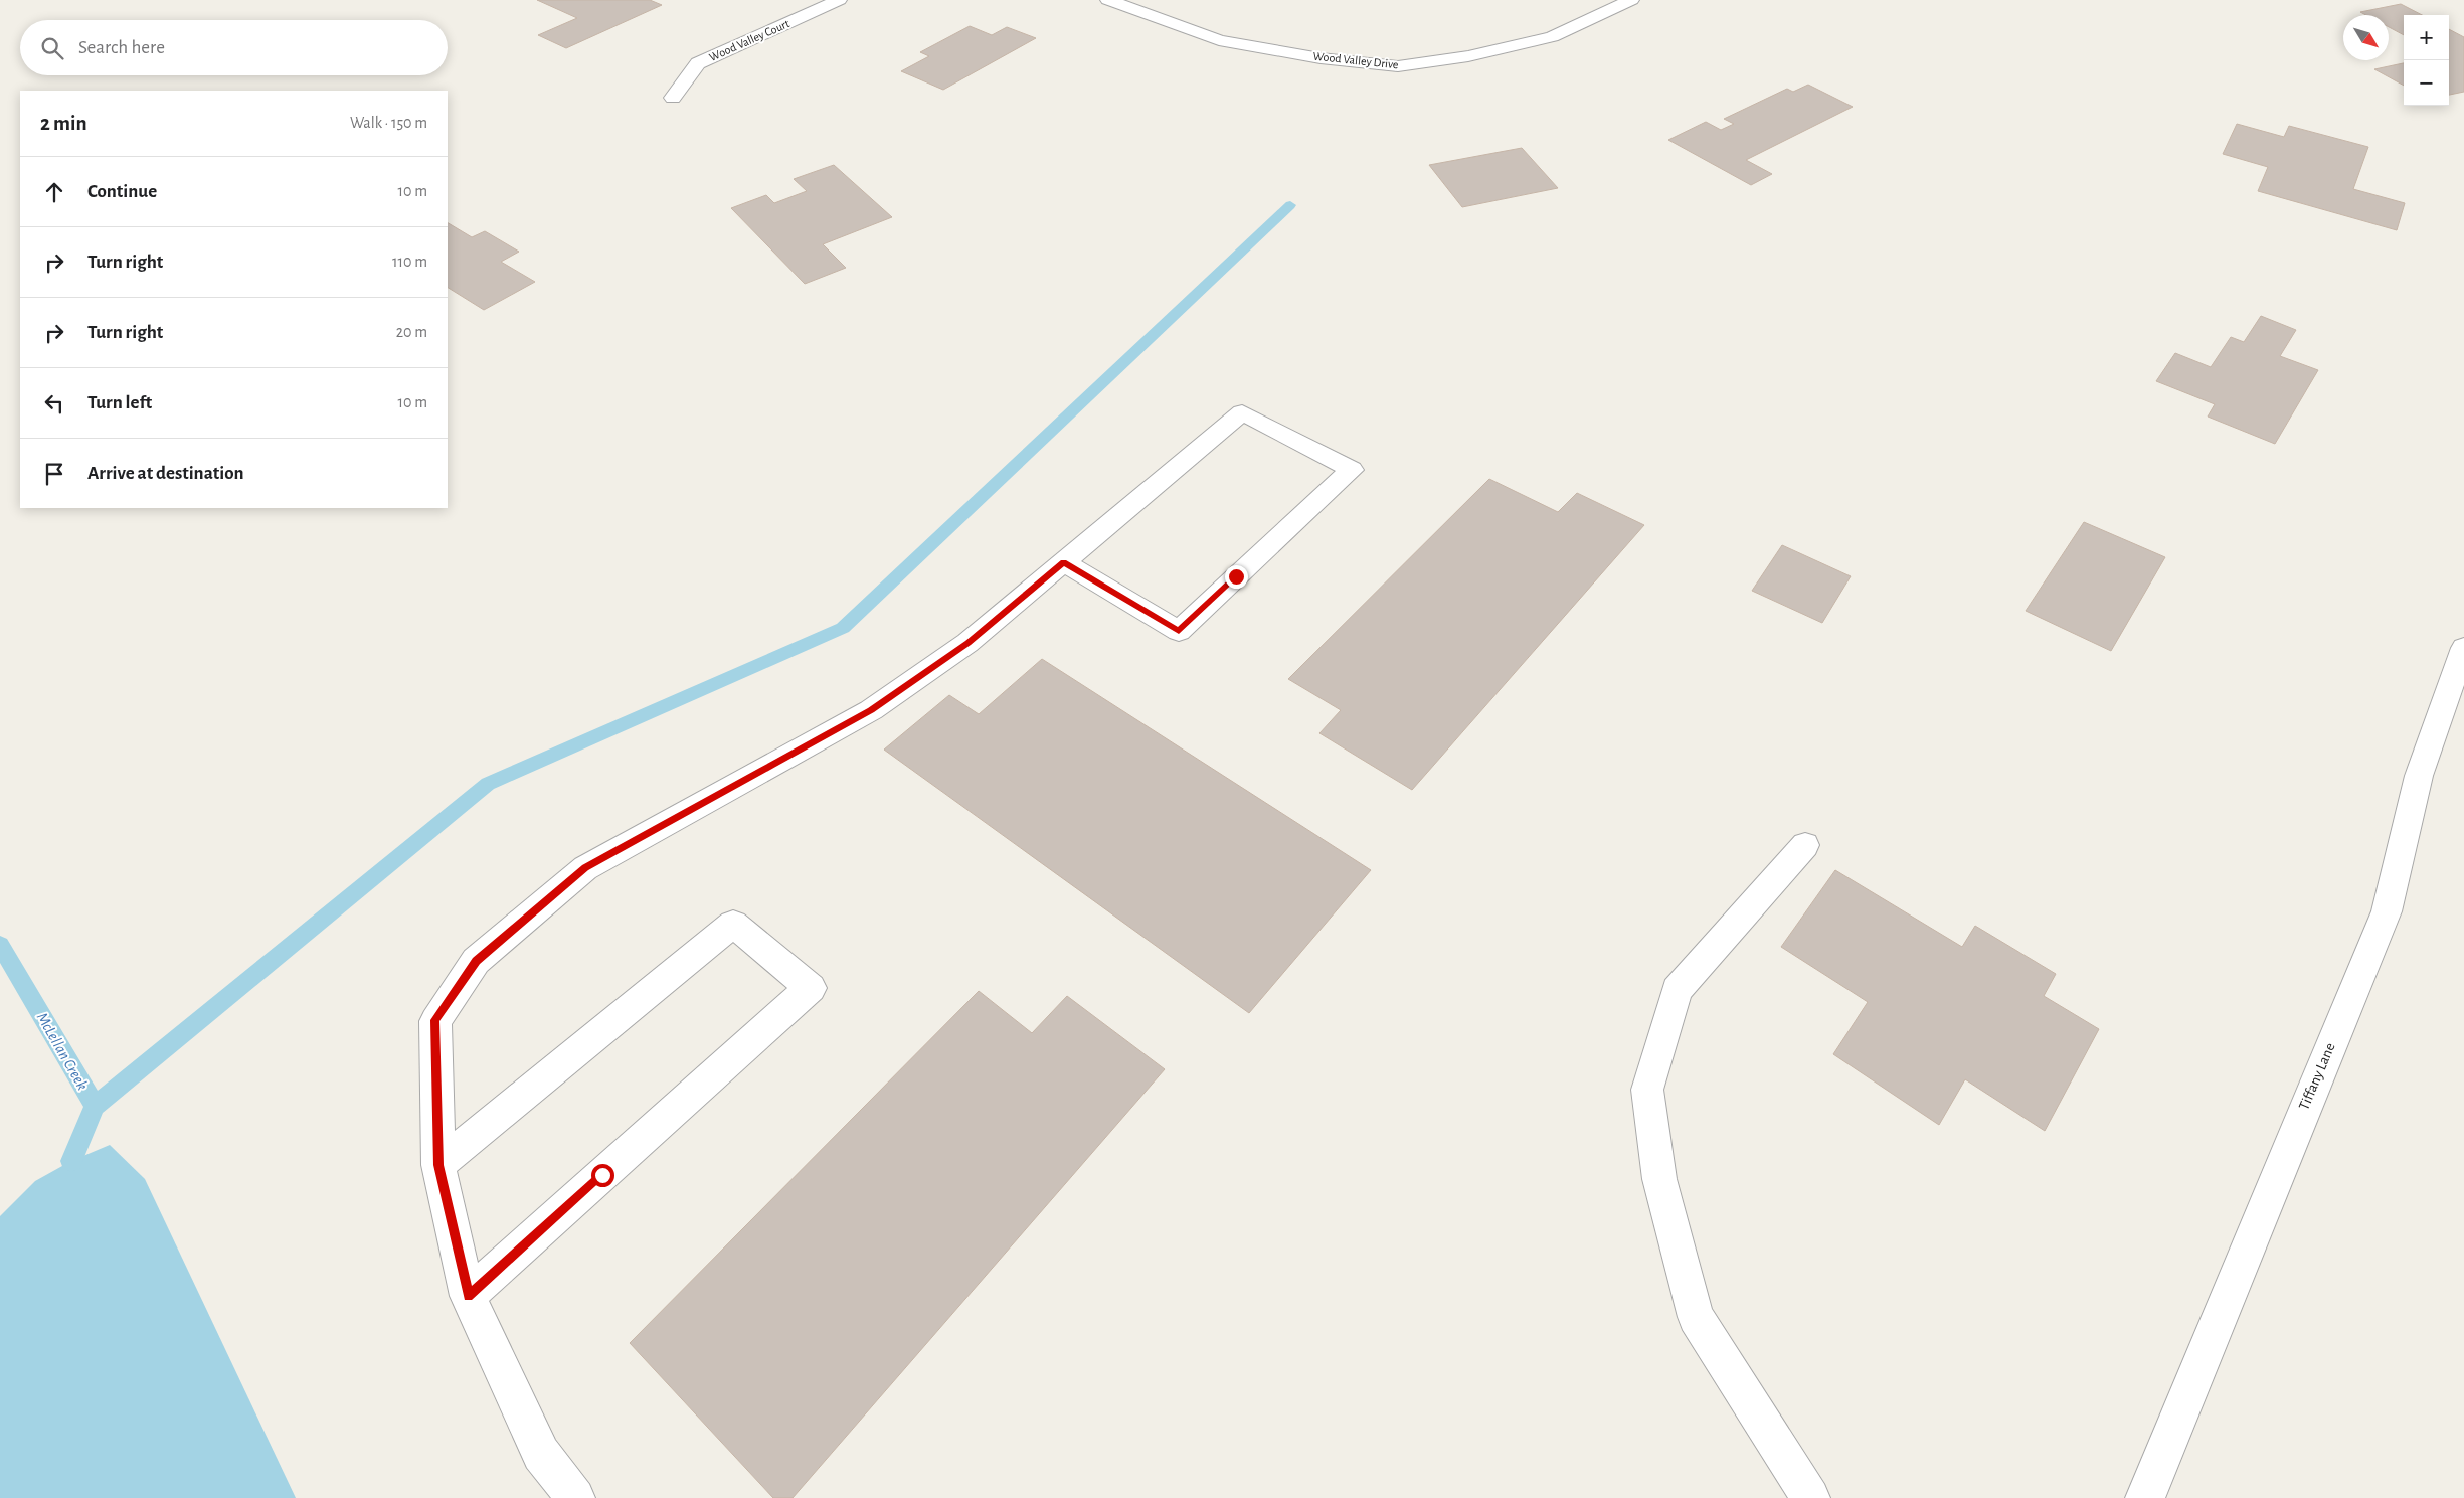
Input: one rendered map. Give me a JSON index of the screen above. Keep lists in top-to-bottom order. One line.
{"streets":{"street":["Wood Valley Court","Wood Valley Drive","Tiffany Lane"]},"water":["McLellan Creek"],"north":"bottom right","page":{"map_buttons":["+","−"],"search":"Search here","heading":["2 min","Walk · 150 m"],"list":[["Continue","10 m"],["Turn right","110 m"],["Turn right","20 m"],["Turn left","10 m"],"Arrive at destination"]}}
